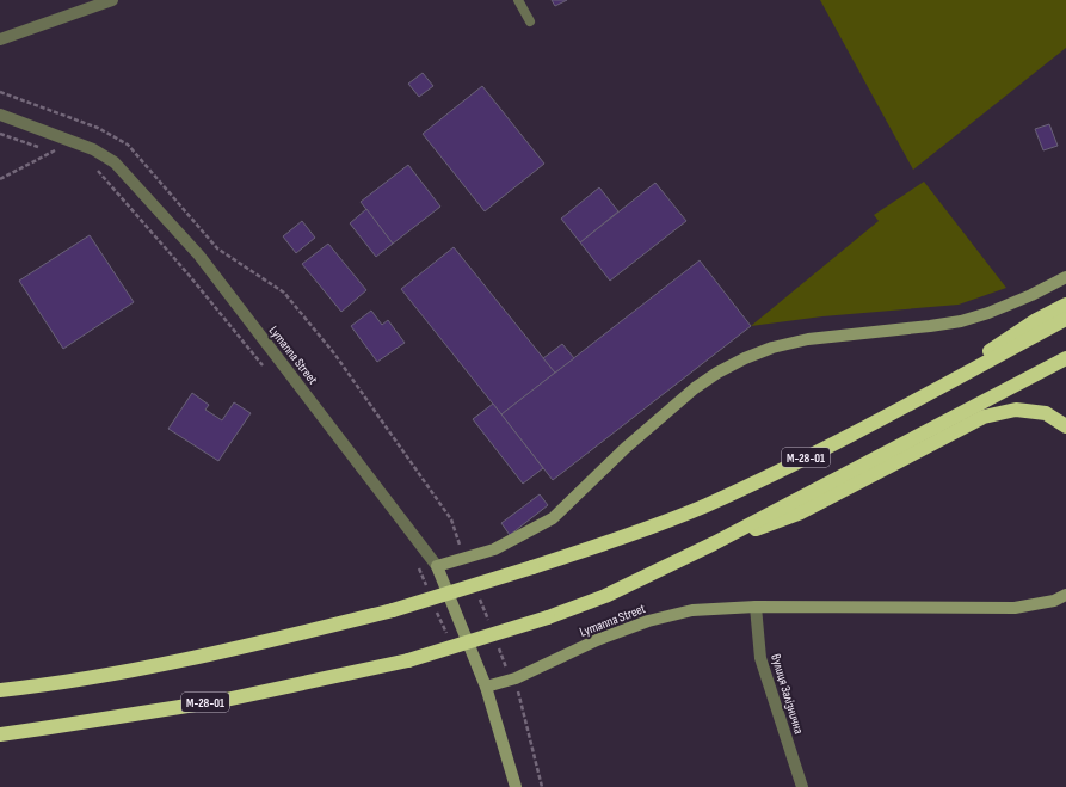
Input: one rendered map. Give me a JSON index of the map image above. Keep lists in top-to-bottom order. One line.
{"streets":{"highway":["М-28-01"],"main road":["Lymanna Street"],"street":["вулиця Залізнична"]},"crossings":[["Lymanna Street","вулиця Залізнична"]]}
